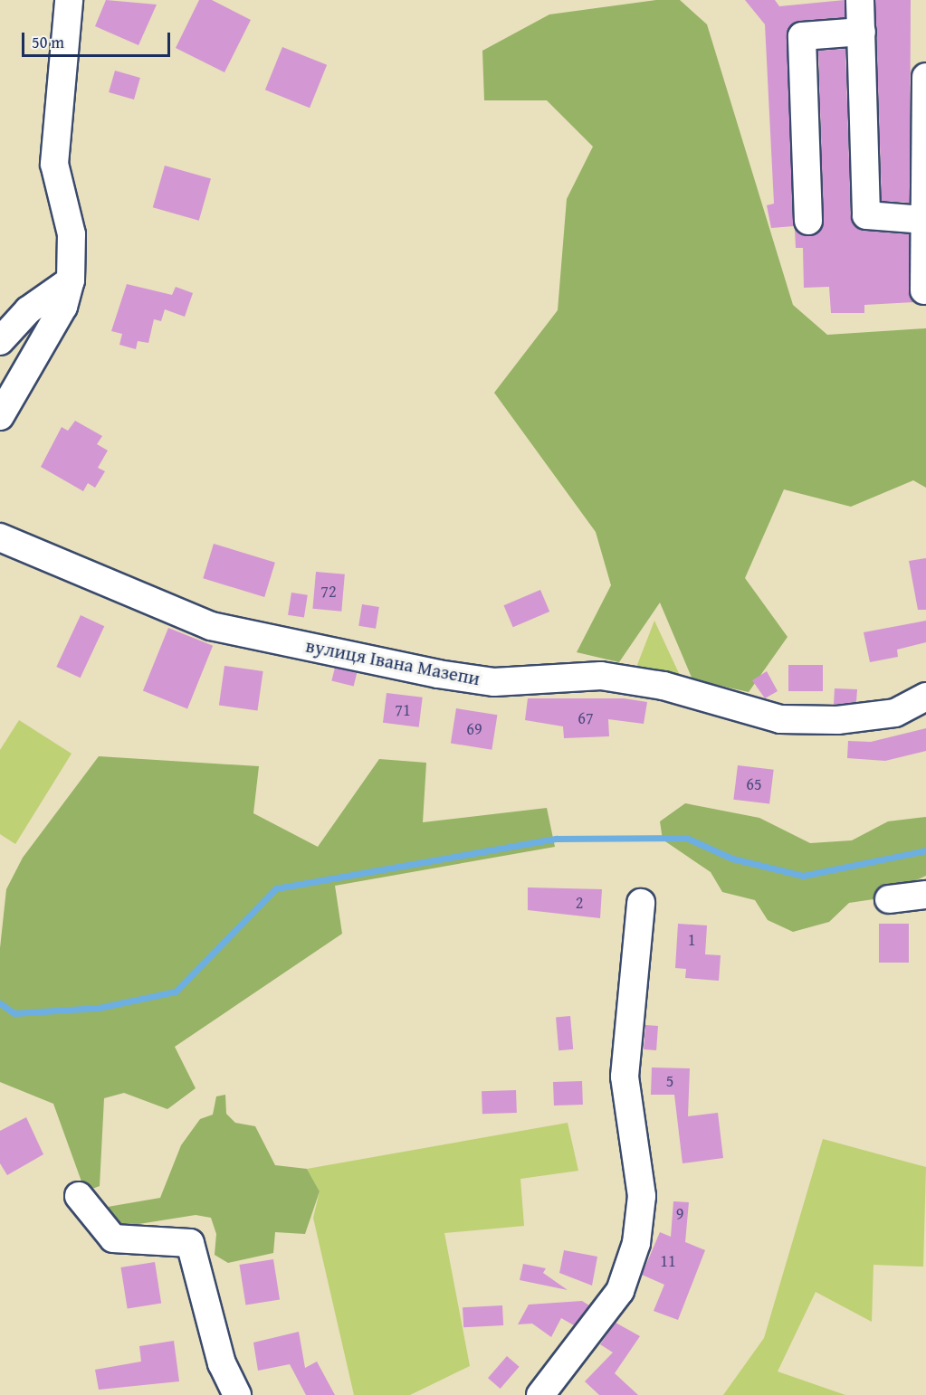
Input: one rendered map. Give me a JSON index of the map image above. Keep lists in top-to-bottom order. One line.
{"streets":{"street":["вулиця Івана Мазепи"]},"house_numbers":["72","71","67","69","65","2","1","5","9","11"],"scale_bar":"50 m"}
